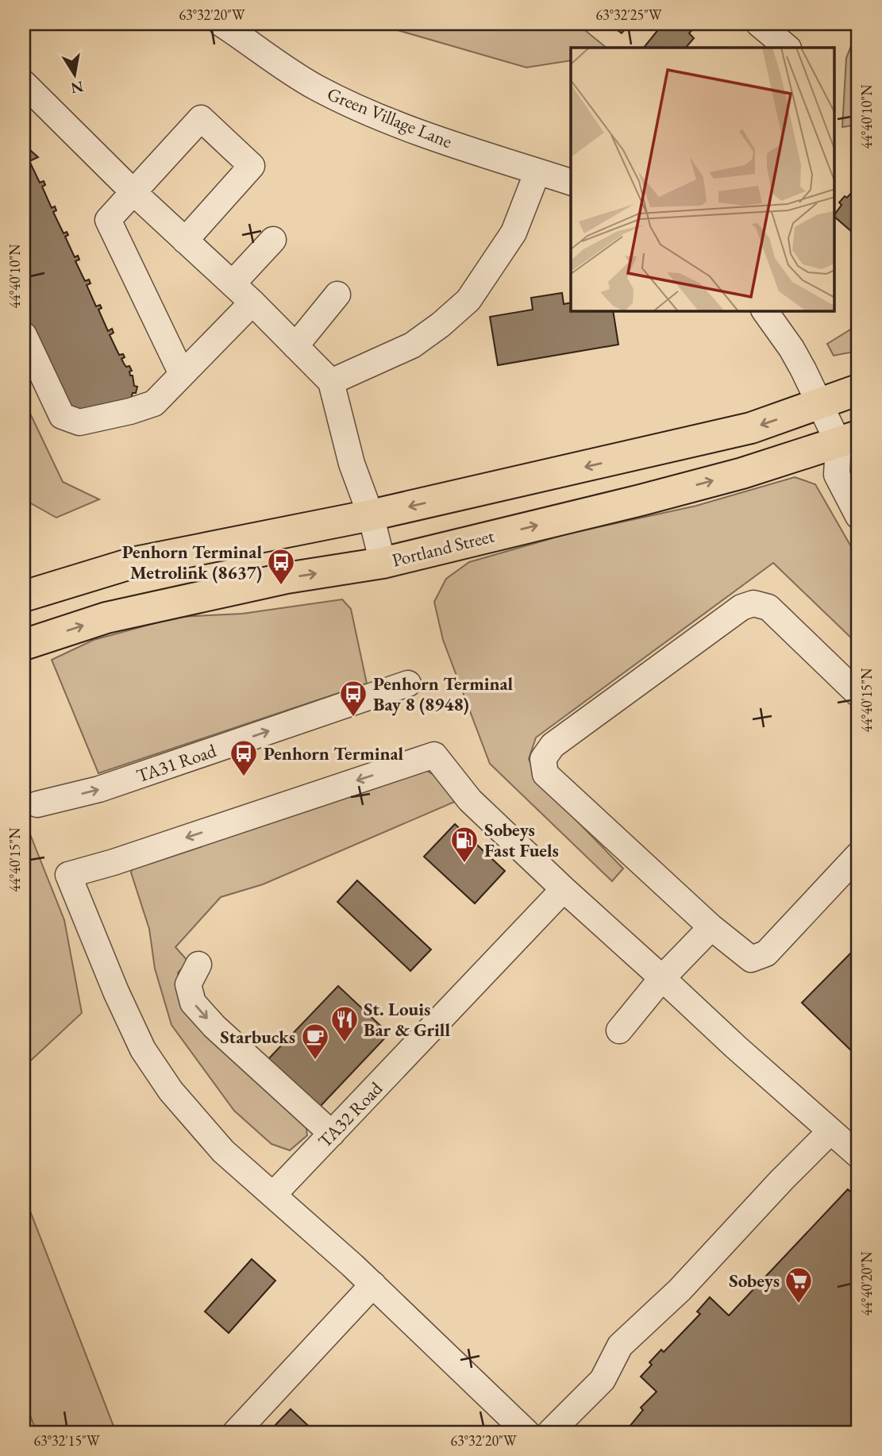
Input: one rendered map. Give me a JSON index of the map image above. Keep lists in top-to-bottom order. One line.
{"streets":{"main road":["Portland Street"],"street":["Green Village Lane","TA31 Road","TA32 Road"]},"one_way":["TA31 Road"],"places":{"bus stop":["Penhorn Terminal Metrolink (8637)","Penhorn Terminal Bay 8 (8948)","Penhorn Terminal"],"fuel station":["Sobeys Fast Fuels"],"restaurant":["St. Louis Bar & Grill"],"cafe":["Starbucks"],"supermarket":["Sobeys"]},"north":"bottom","coordinates":["63°32'20\"W","63°32'25\"W","44°40'10\"N","44°40'15\"N","44°40'20\"N","63°32'15\"W"]}
